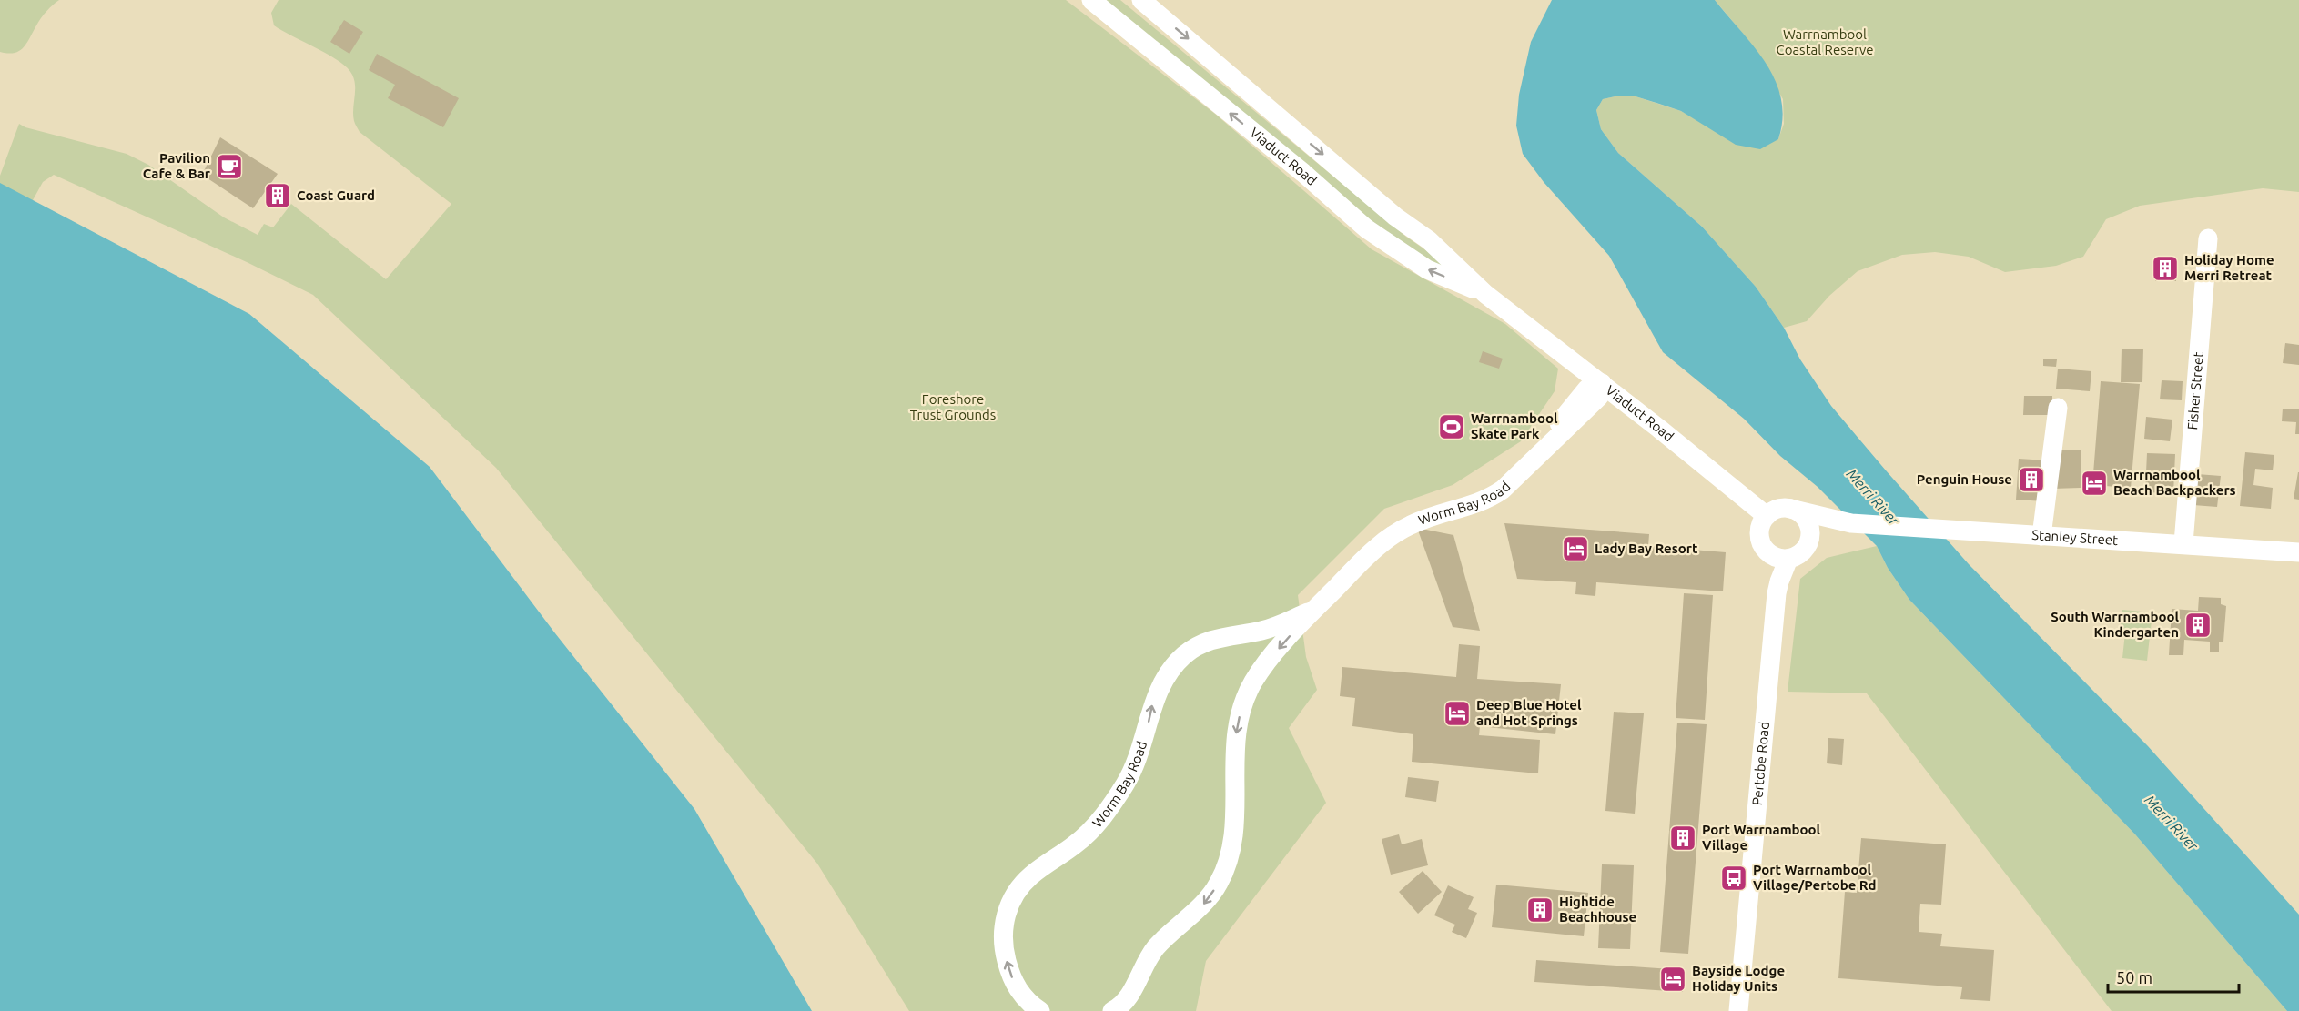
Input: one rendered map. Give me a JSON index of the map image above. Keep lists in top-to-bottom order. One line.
{"streets":{"street":["Viaduct Road","Fisher Street","Worm Bay Road","Stanley Street","Pertobe Road"]},"crossings":[["Viaduct Road","Worm Bay Road"],["Viaduct Road","Stanley Street"],["Viaduct Road","Pertobe Road"],["Fisher Street","Stanley Street"],["Stanley Street","Pertobe Road"]],"water":["Merri River"],"parks":["Warrnambool Coastal Reserve","Foreshore Trust Grounds"],"places":{"cafe":["Pavilion Cafe & Bar"],"building":["Coast Guard","Holiday Home Merri Retreat","Penguin House","South Warrnambool Kindergarten","Port Warrnambool Village","Hightide Beachhouse"],"sports":["Warrnambool Skate Park"],"hotel":["Warrnambool Beach Backpackers","Lady Bay Resort","Deep Blue Hotel and Hot Springs","Bayside Lodge Holiday Units"],"bus stop":["Port Warrnambool Village/Pertobe Rd"]},"scale_bar":"50 m"}
